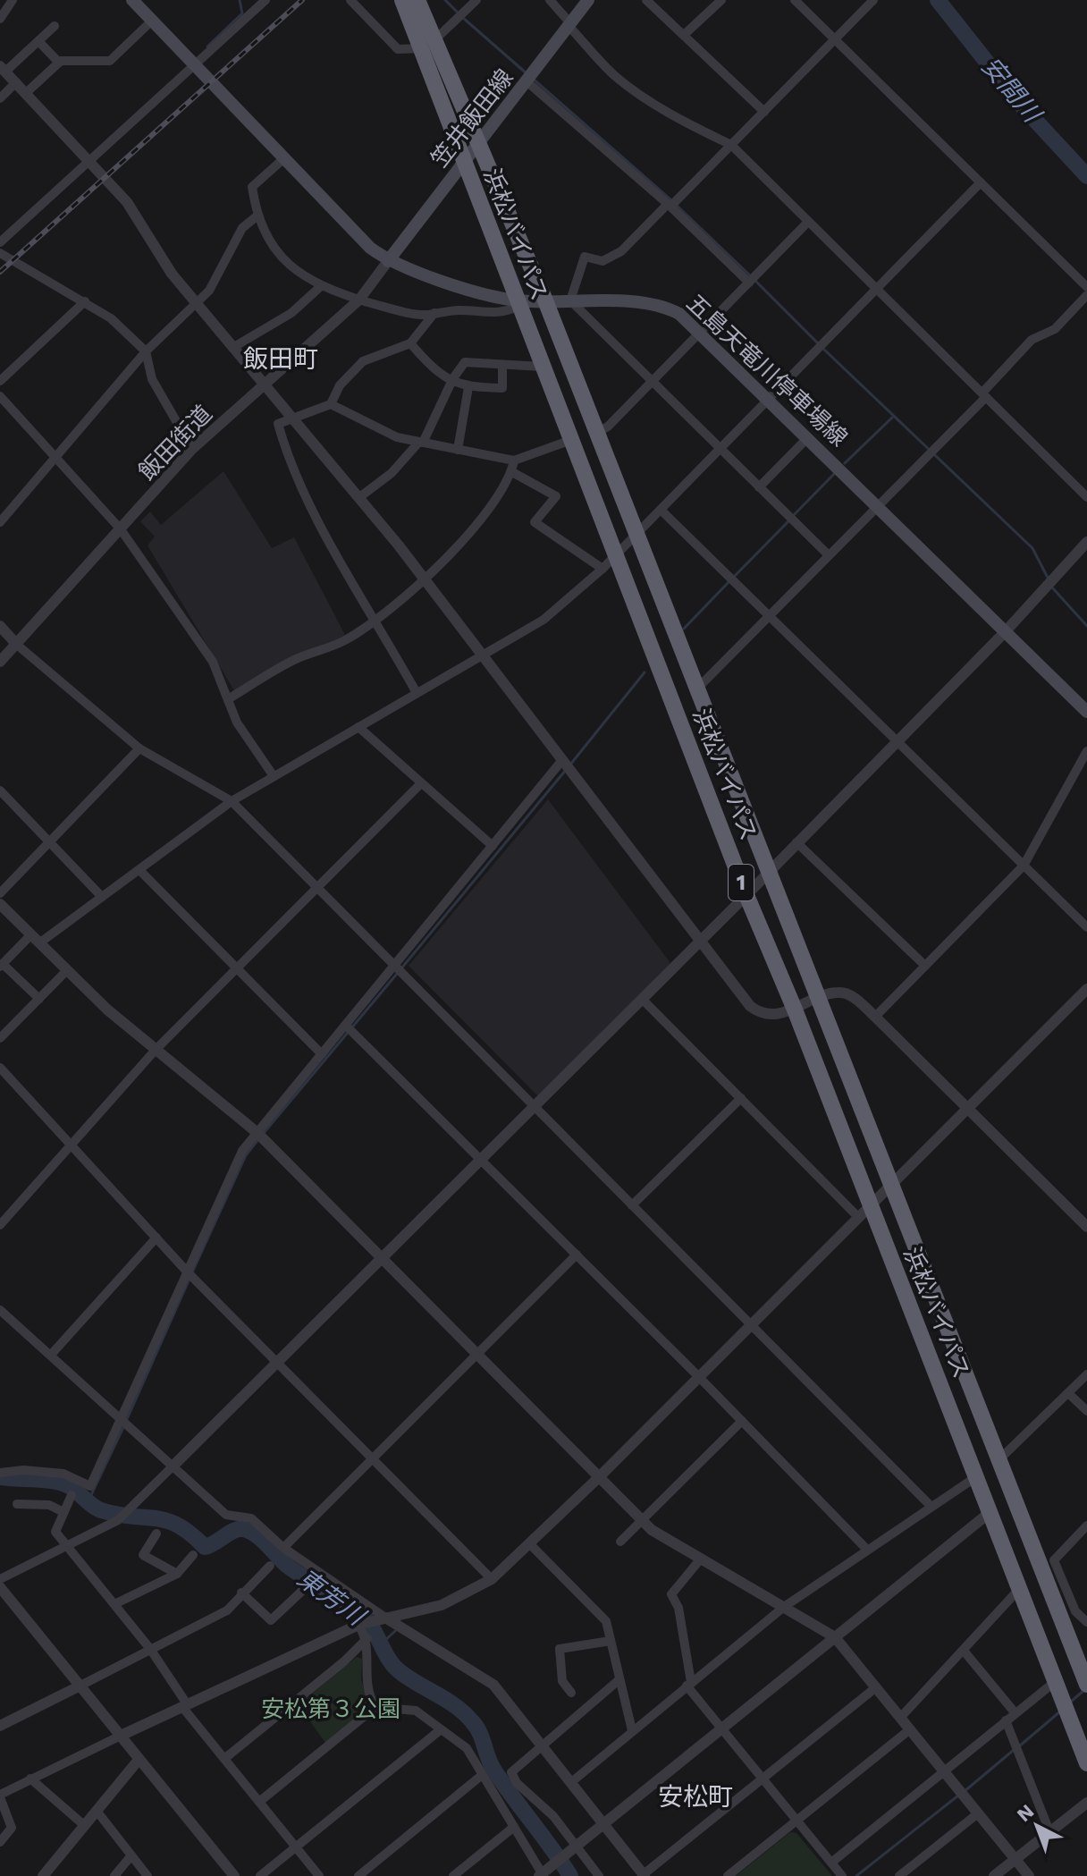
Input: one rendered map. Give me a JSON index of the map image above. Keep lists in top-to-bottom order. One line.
{"streets":{"highway":["浜松バイパス","1"],"main road":["笠井飯田線","五島天竜川停車場線"],"street":["飯田街道"]},"crossings":[["笠井飯田線","浜松バイパス"],["笠井飯田線","五島天竜川停車場線"],["笠井飯田線","飯田街道"],["浜松バイパス","五島天竜川停車場線"],["五島天竜川停車場線","飯田街道"]],"districts":["飯田町","安松町"],"water":["安間川","東芳川"],"parks":["安松第３公園"],"north":"top left"}
